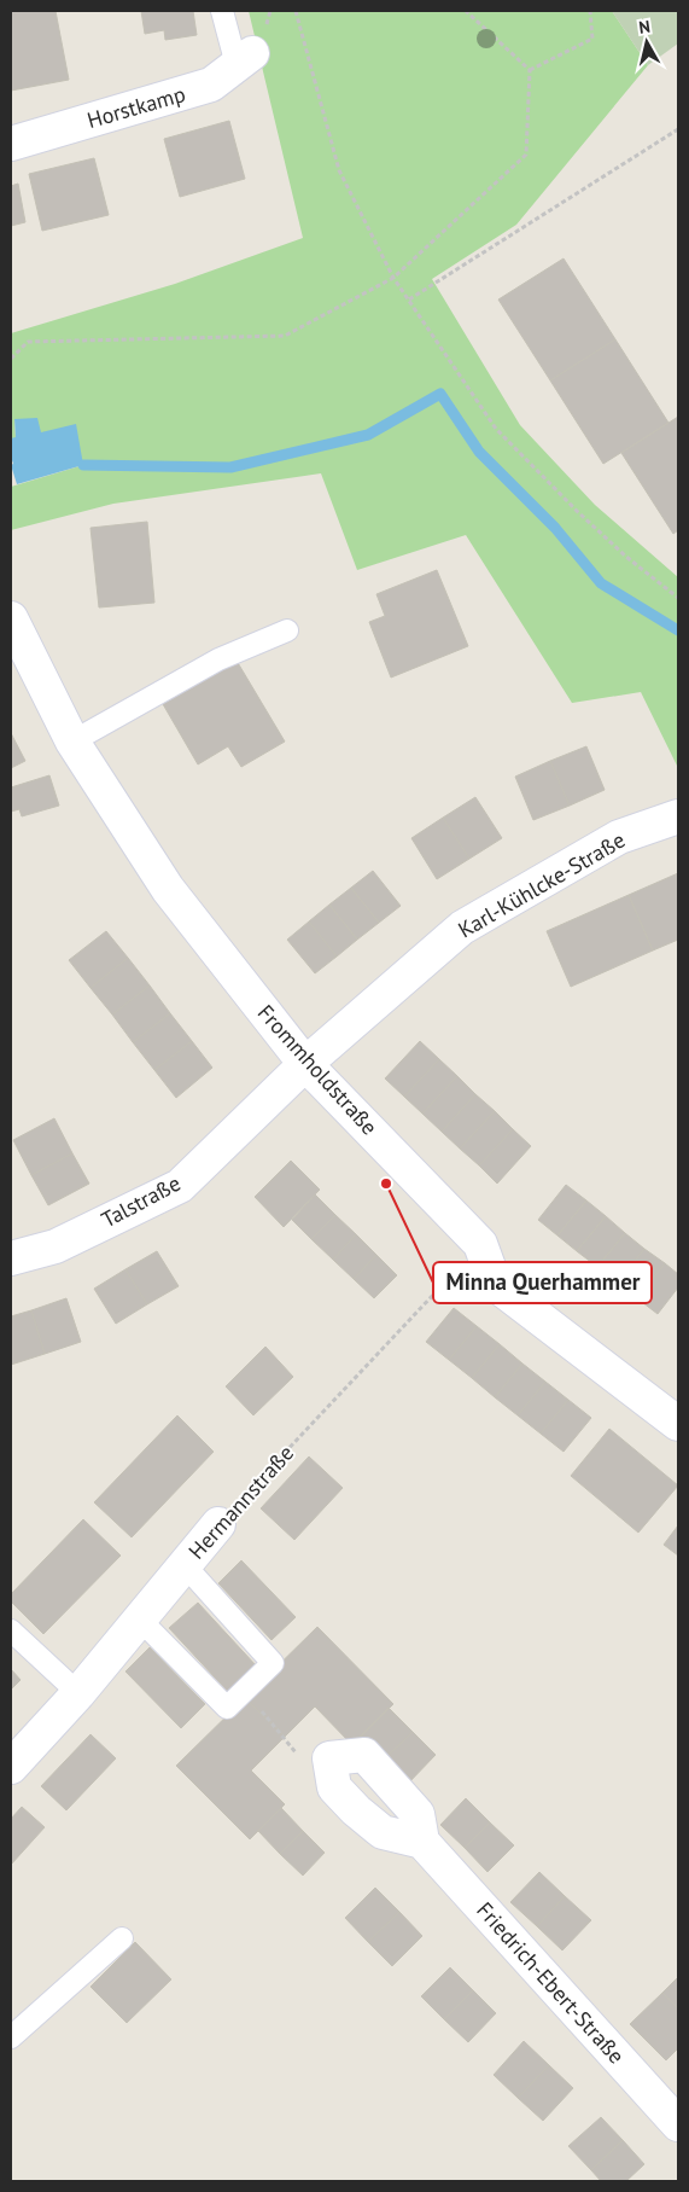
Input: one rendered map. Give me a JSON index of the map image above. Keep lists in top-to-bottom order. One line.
{"streets":{"street":["Horstkamp","Karl-Kühlcke-Straße","Frommholdstraße","Talstraße","Hermannstraße","Friedrich-Ebert-Straße"]},"crossings":[["Karl-Kühlcke-Straße","Frommholdstraße"],["Karl-Kühlcke-Straße","Talstraße"],["Frommholdstraße","Talstraße"],["Frommholdstraße","Hermannstraße"]],"places":["Minna Querhammer"],"north":"top"}
